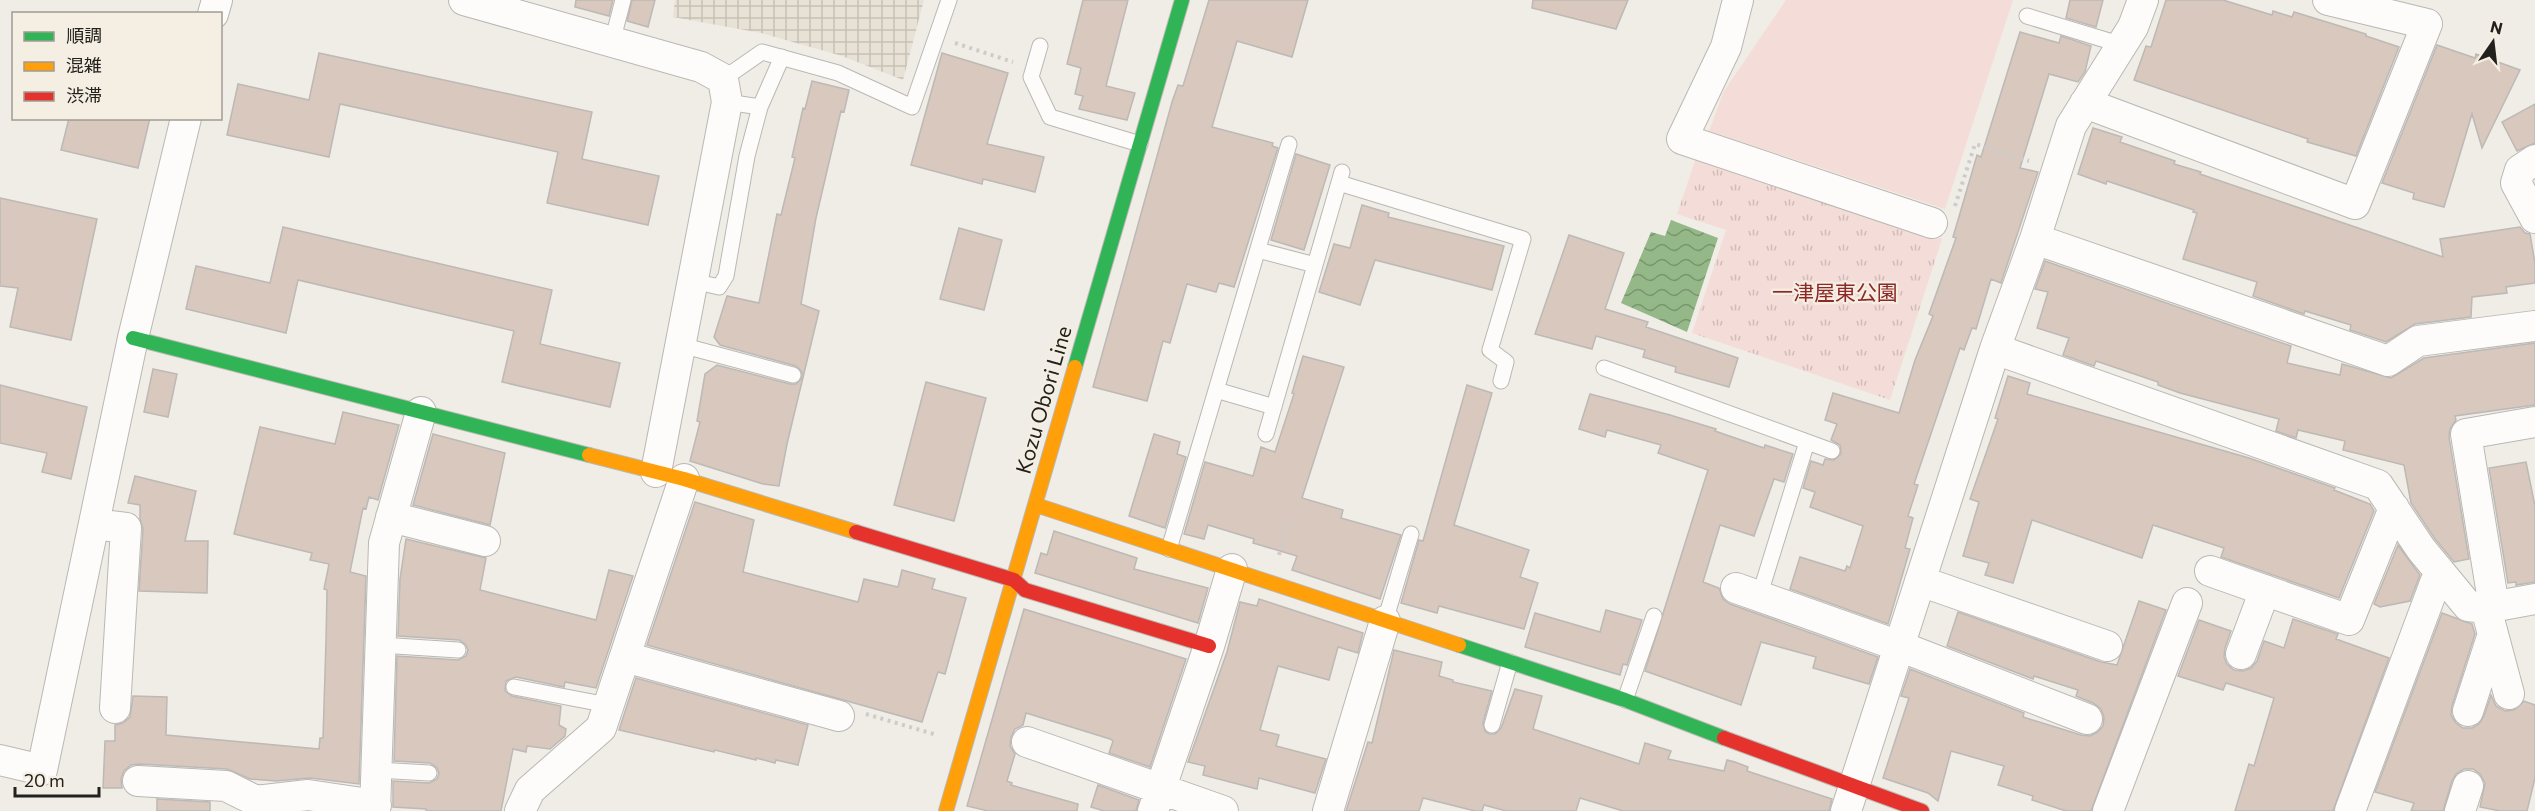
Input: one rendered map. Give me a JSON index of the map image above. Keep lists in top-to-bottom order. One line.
{"streets":{"street":["Kozu Obori Line"]},"parks":["一津屋東公園"],"legend":["順調","混雑","渋滞"],"scale_bar":"20 m","north":"top"}
